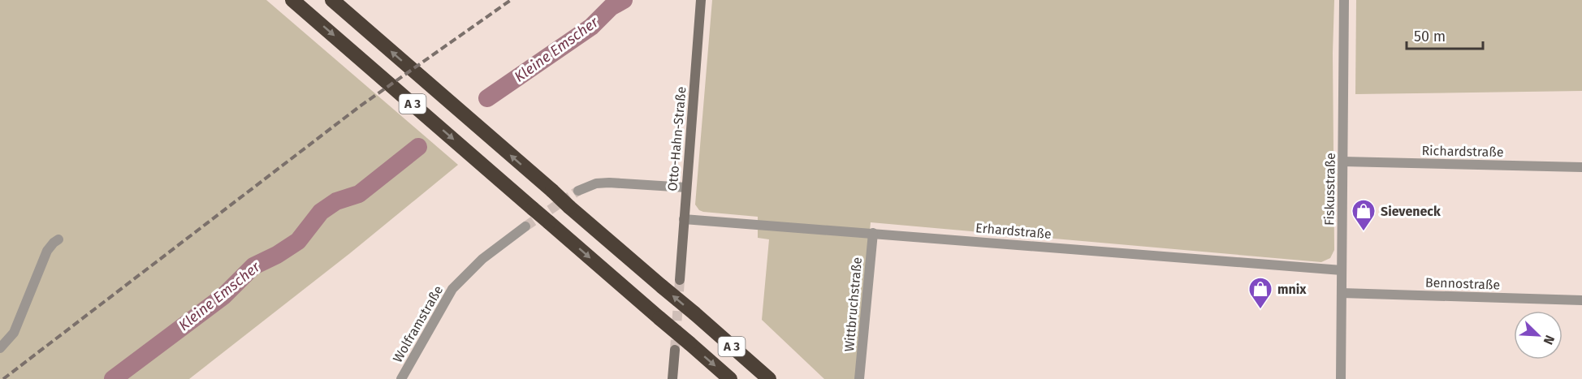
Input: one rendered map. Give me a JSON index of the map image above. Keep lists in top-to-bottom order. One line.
{"streets":{"highway":["A 3"],"street":["Otto-Hahn-Straße","Richardstraße","Fiskusstraße","Erhardstraße","Bennostraße","Wittbruchstraße","Wolframstraße"]},"crossings":[["Otto-Hahn-Straße","Erhardstraße"],["Richardstraße","Fiskusstraße"],["Fiskusstraße","Erhardstraße"],["Fiskusstraße","Bennostraße"],["Erhardstraße","Wittbruchstraße"]],"water":["Kleine Emscher"],"places":{"shop":["Sieveneck","mnix"]},"scale_bar":"50 m","north":"bottom right"}
